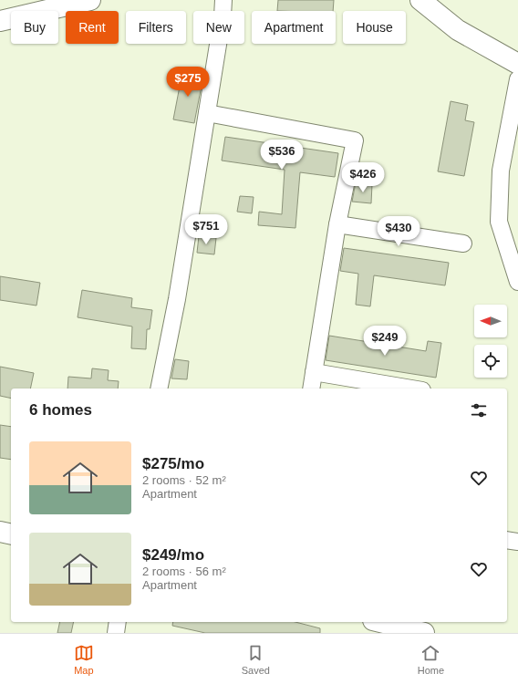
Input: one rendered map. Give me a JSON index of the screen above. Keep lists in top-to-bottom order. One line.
{"north":"left","page":{"chip":["Buy","Rent","Filters","New","Apartment","House"],"price":["$275","$536","$426","$751","$430","$249"],"heading":"6 homes","list":[{"name":"$275/mo","note":"2 rooms · 52 m² · Apartment"},{"name":"$249/mo","note":"2 rooms · 56 m² · Apartment"}],"tabs":["Map","Saved","Home"]}}
